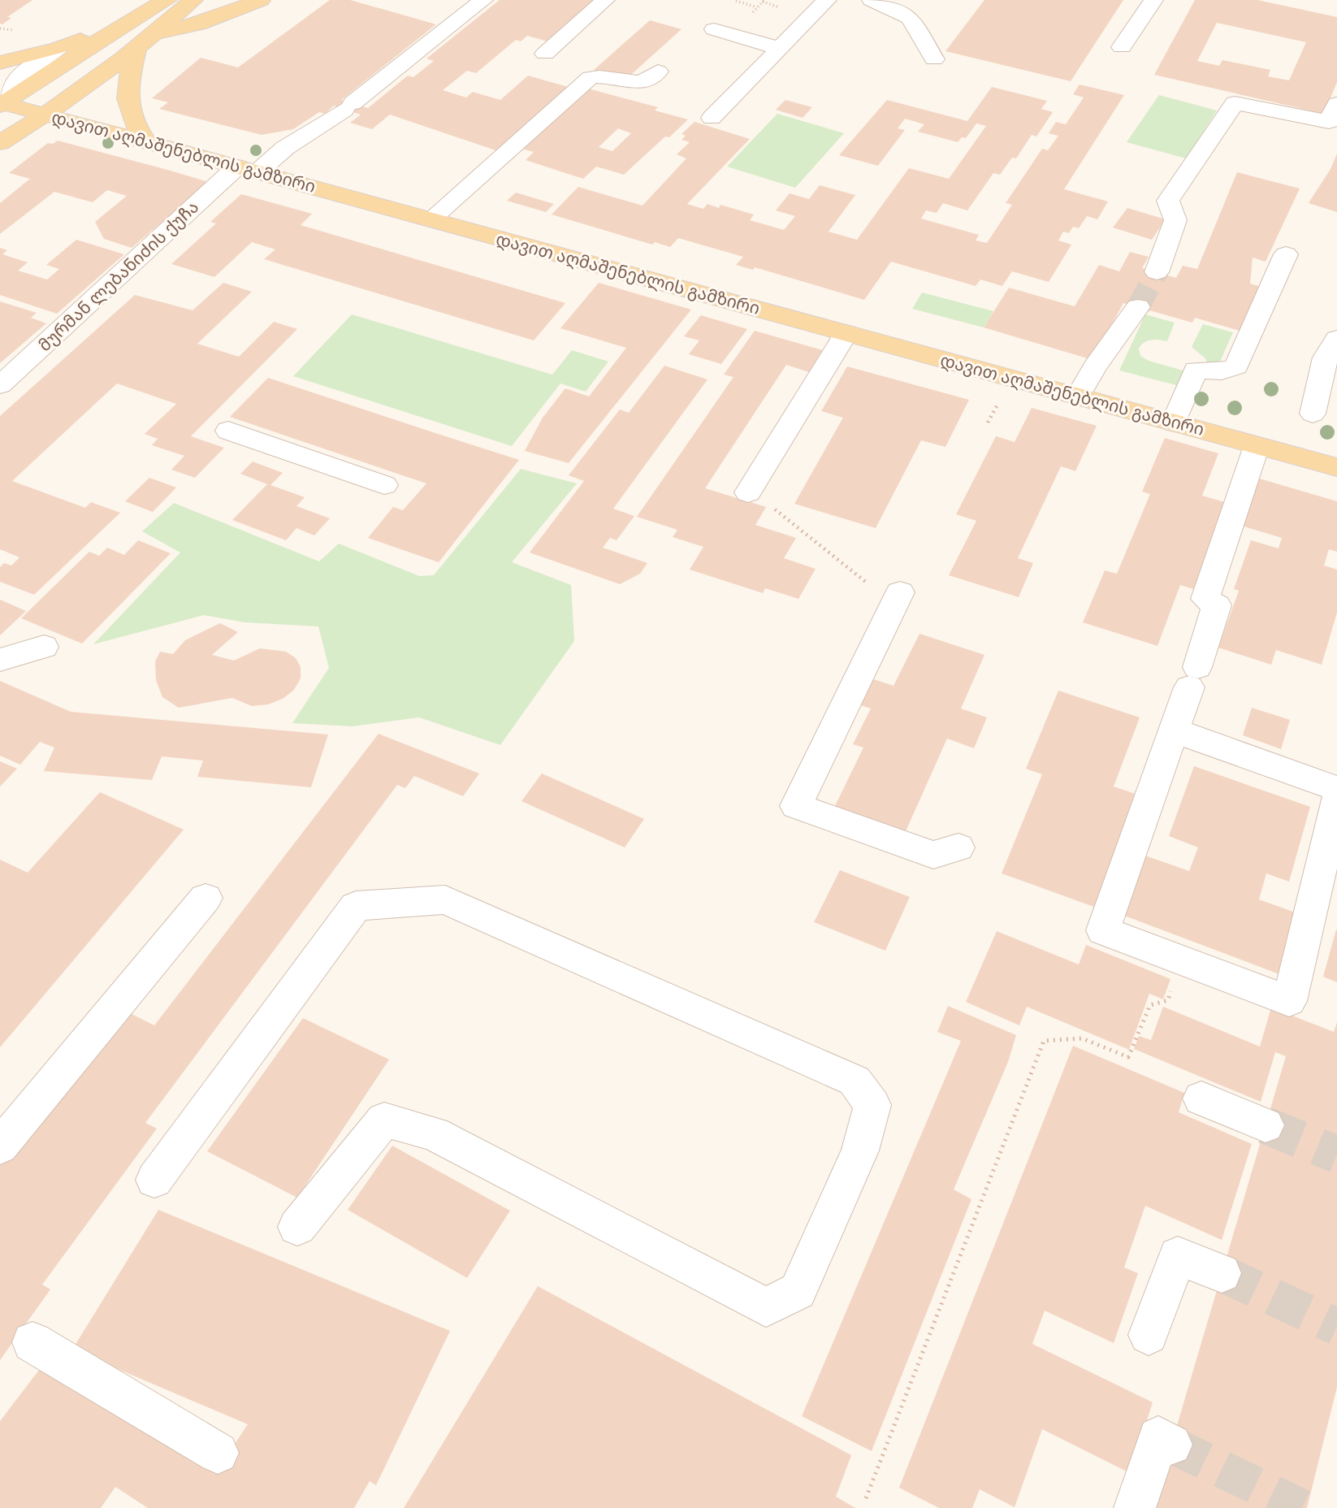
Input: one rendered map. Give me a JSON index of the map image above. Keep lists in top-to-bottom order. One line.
{"streets":{"main road":["დავით აღმაშენებლის გამზირი"],"street":["მურმან ლებანიძის ქუჩა"]},"crossings":[["დავით აღმაშენებლის გამზირი","მურმან ლებანიძის ქუჩა"]]}
